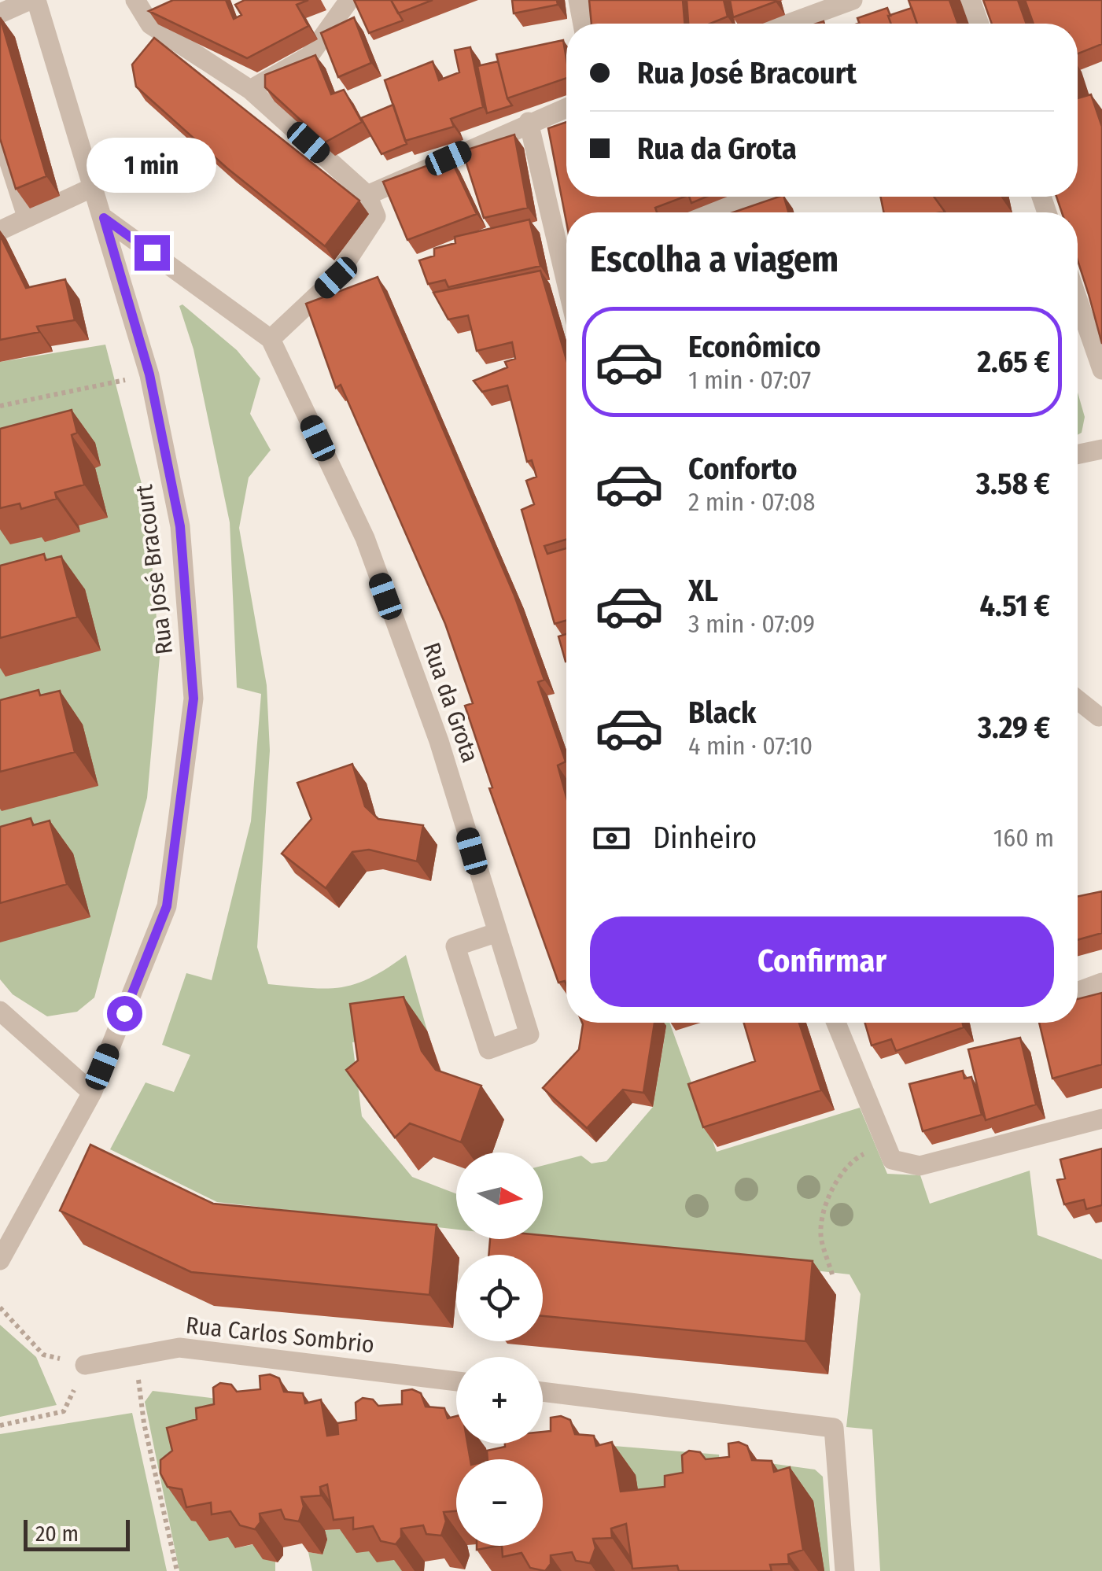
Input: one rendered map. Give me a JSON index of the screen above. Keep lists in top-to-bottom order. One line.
{"streets":{"street":["Rua José Bracourt","Rua da Grota","Rua Carlos Sombrio"]},"crossings":[["Rua José Bracourt","Rua da Grota"]],"scale_bar":"20 m","north":"right","page":{"banner":["Rua José Bracourt","Rua da Grota"],"bubble":"1 min","heading":"Escolha a viagem","list":[{"name":"Econômico","note":"1 min · 07:07","value":"2.65 €"},{"name":"Conforto","note":"2 min · 07:08","value":"3.58 €"},{"name":"XL","note":"3 min · 07:09","value":"4.51 €"},{"name":"Black","note":"4 min · 07:10","value":"3.29 €"}],"pay":["Dinheiro","160 m"],"buttons":"Confirmar","map_buttons":["+","−"],"scale":"20 m"}}
